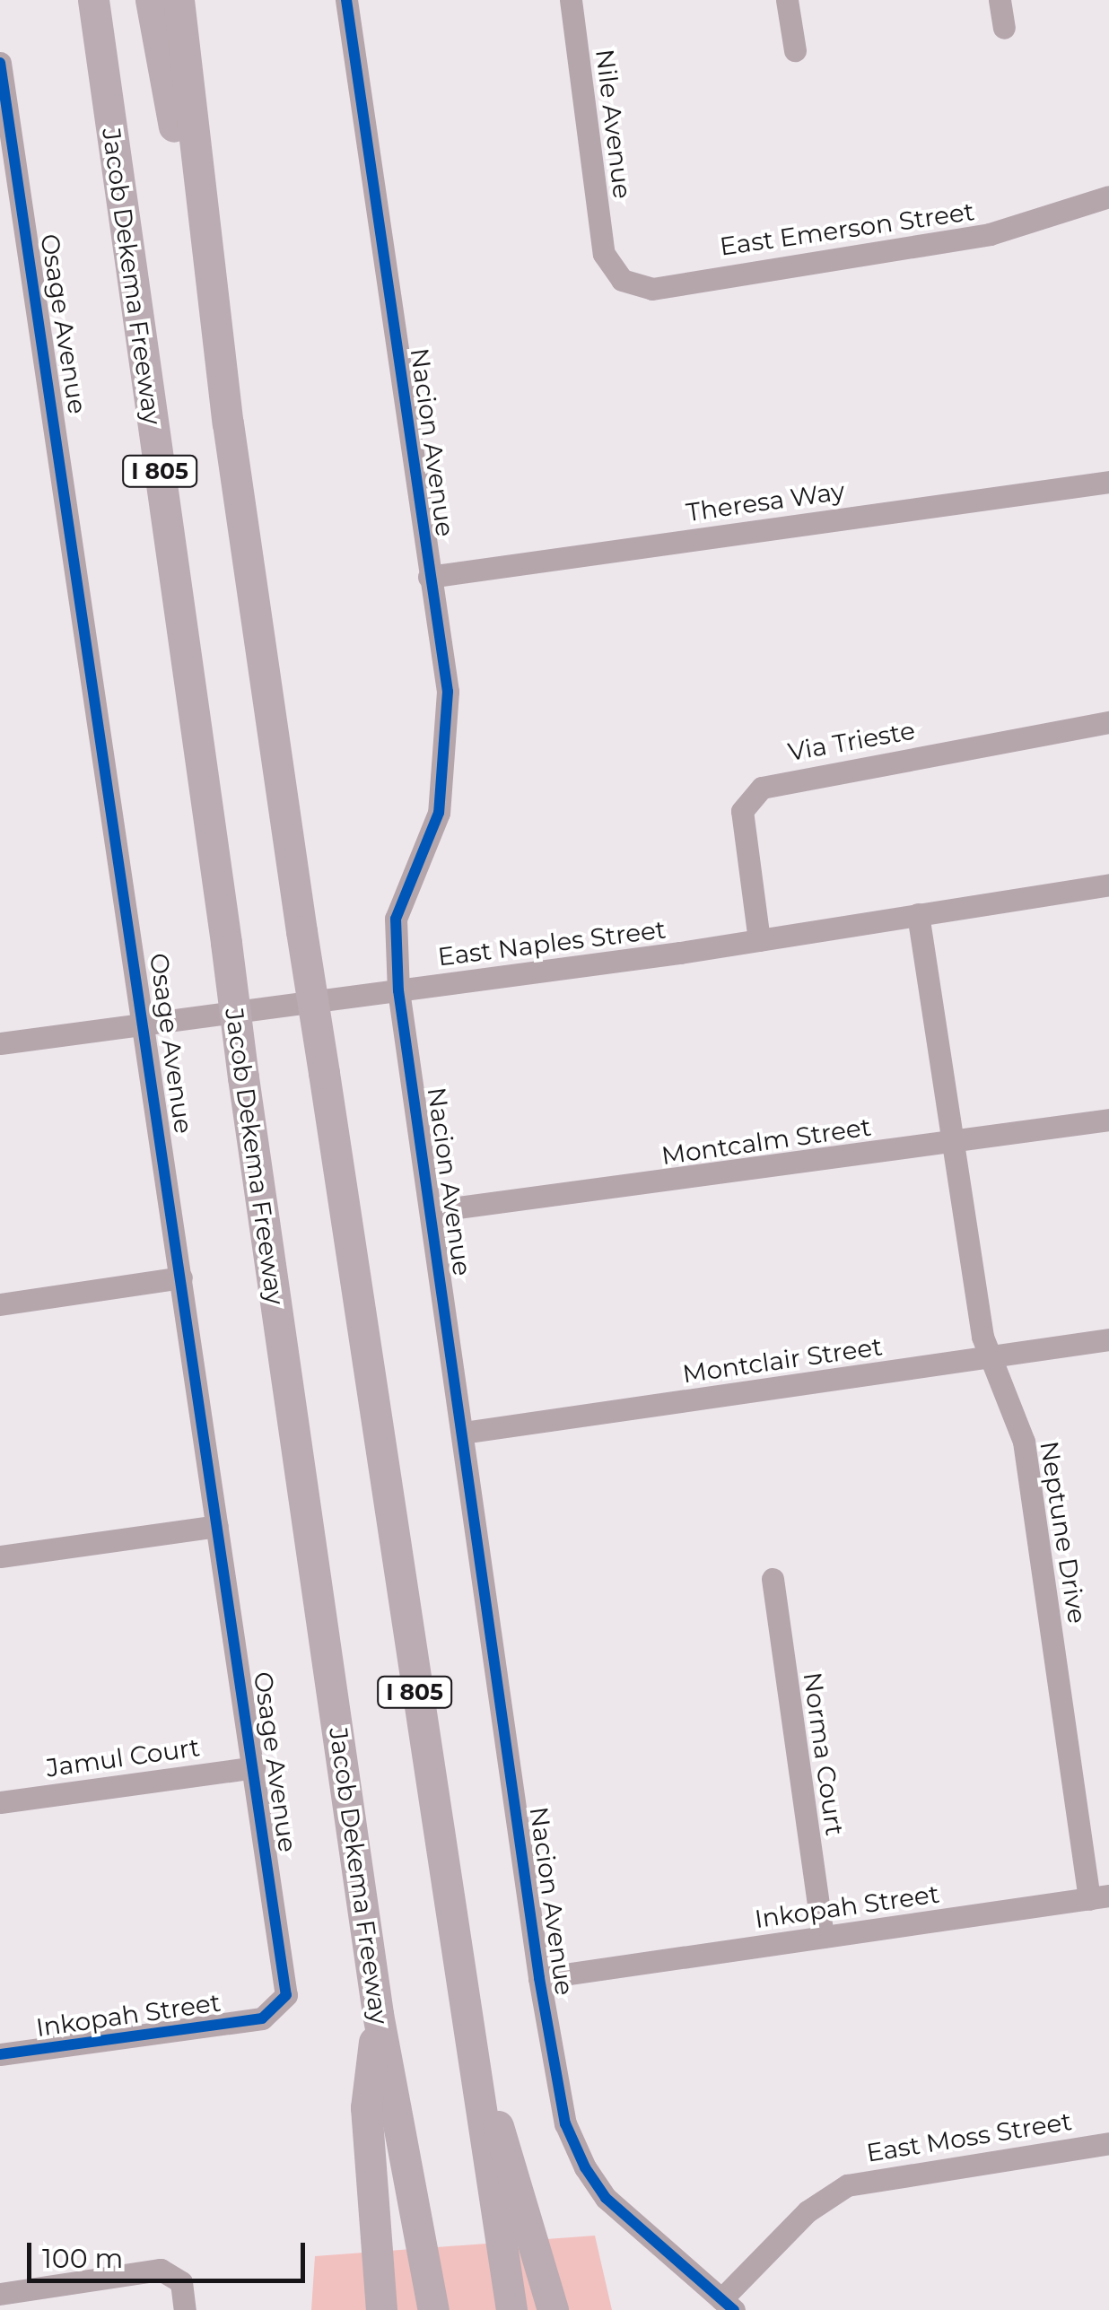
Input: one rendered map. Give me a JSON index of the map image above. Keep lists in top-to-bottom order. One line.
{"streets":{"highway":["Jacob Dekema Freeway","I 805"],"street":["Nile Avenue","East Emerson Street","Osage Avenue","Nacion Avenue","Theresa Way","Via Trieste","East Naples Street","Montcalm Street","Montclair Street","Neptune Drive","Norma Court","Jamul Court","Inkopah Street","East Moss Street"]},"crossings":[["Nile Avenue","East Emerson Street"],["Osage Avenue","East Naples Street"],["Osage Avenue","Jamul Court"],["Osage Avenue","Inkopah Street"],["Nacion Avenue","Theresa Way"],["Nacion Avenue","East Naples Street"],["Nacion Avenue","Montcalm Street"],["Nacion Avenue","Montclair Street"],["Nacion Avenue","Inkopah Street"],["Nacion Avenue","East Moss Street"],["Via Trieste","East Naples Street"],["East Naples Street","Neptune Drive"],["Montcalm Street","Neptune Drive"],["Montclair Street","Neptune Drive"],["Neptune Drive","Inkopah Street"],["Norma Court","Inkopah Street"]],"scale_bar":"100 m"}
